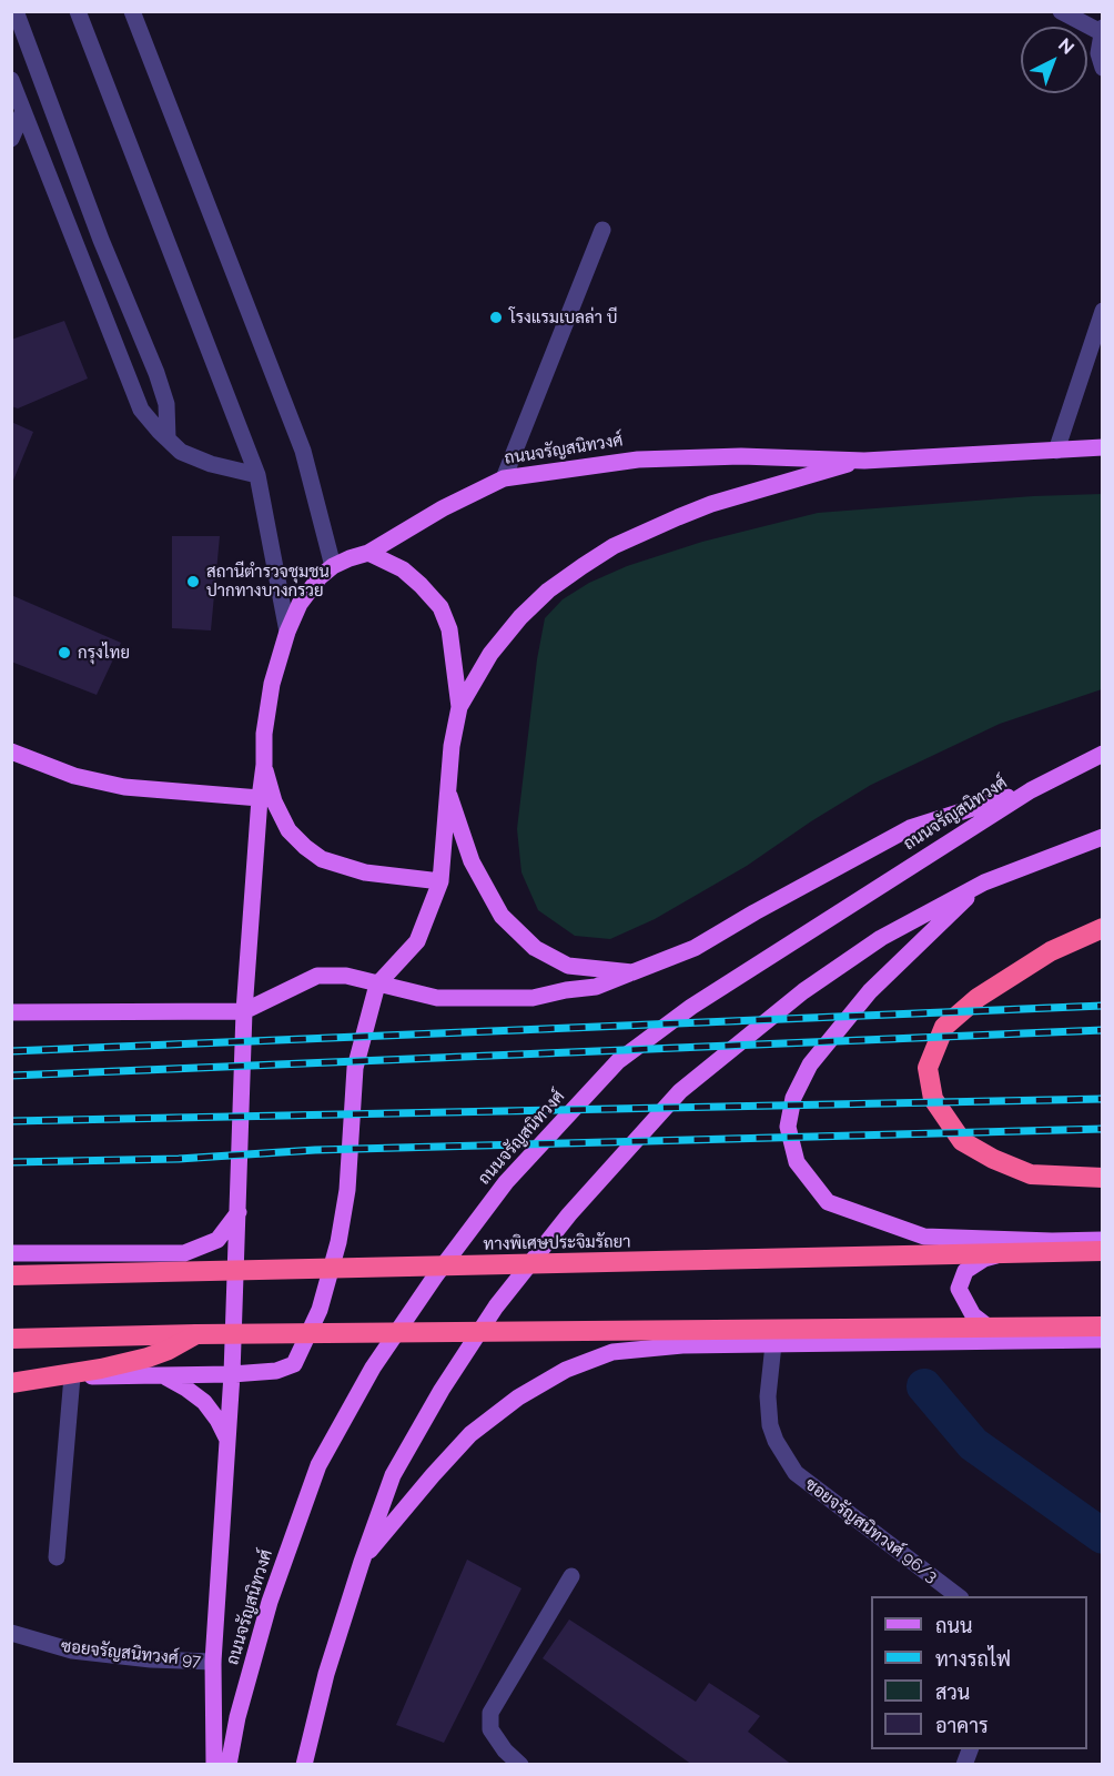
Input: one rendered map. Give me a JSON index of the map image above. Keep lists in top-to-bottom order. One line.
{"streets":{"highway":["ทางพิเศษประจิมรัถยา"],"main road":["ถนนจรัญสนิทวงศ์"],"street":["ซอยจรัญสนิทวงศ์ 96/3","ซอยจรัญสนิทวงศ์ 97"]},"crossings":[["ถนนจรัญสนิทวงศ์","ซอยจรัญสนิทวงศ์ 97"]],"places":["โรงแรมเบลล่า บี","สถานีตำรวจชุมชน ปากทางบางกรวย","กรุงไทย"],"legend":["ถนน","ทางรถไฟ","สวน","อาคาร"],"north":"top right"}
